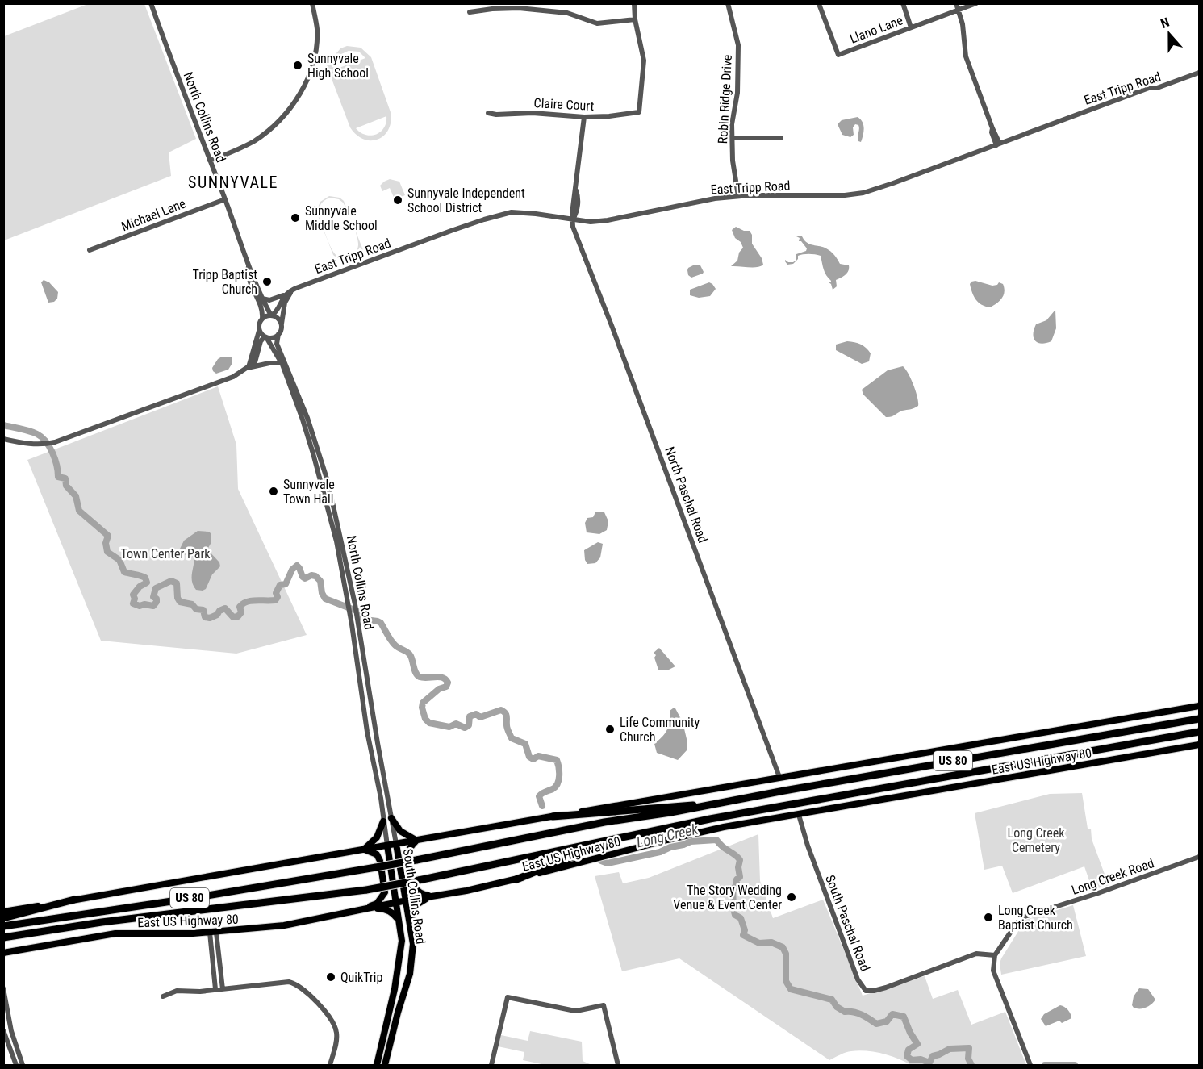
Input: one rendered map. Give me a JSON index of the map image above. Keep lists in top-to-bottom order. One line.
{"streets":{"highway":["US 80"],"main road":["East US Highway 80","South Collins Road"],"street":["Llano Lane","East Tripp Road","Robin Ridge Drive","Claire Court","North Collins Road","Michael Lane","North Paschal Road","Long Creek Road","South Paschal Road"]},"crossings":[["East Tripp Road","Robin Ridge Drive"],["East Tripp Road","North Collins Road"],["East Tripp Road","North Paschal Road"],["North Collins Road","Michael Lane"],["North Collins Road","South Collins Road"],["East US Highway 80","South Collins Road"],["East US Highway 80","South Paschal Road"],["Long Creek Road","South Paschal Road"]],"districts":["SUNNYVALE"],"water":["Long Creek"],"parks":["Town Center Park","Long Creek Cemetery"],"places":["Sunnyvale High School","Sunnyvale Independent School District","Sunnyvale Middle School","Tripp Baptist Church","Sunnyvale Town Hall","Life Community Church","The Story Wedding Venue & Event Center","Long Creek Baptist Church","QuikTrip"],"north":"top"}
